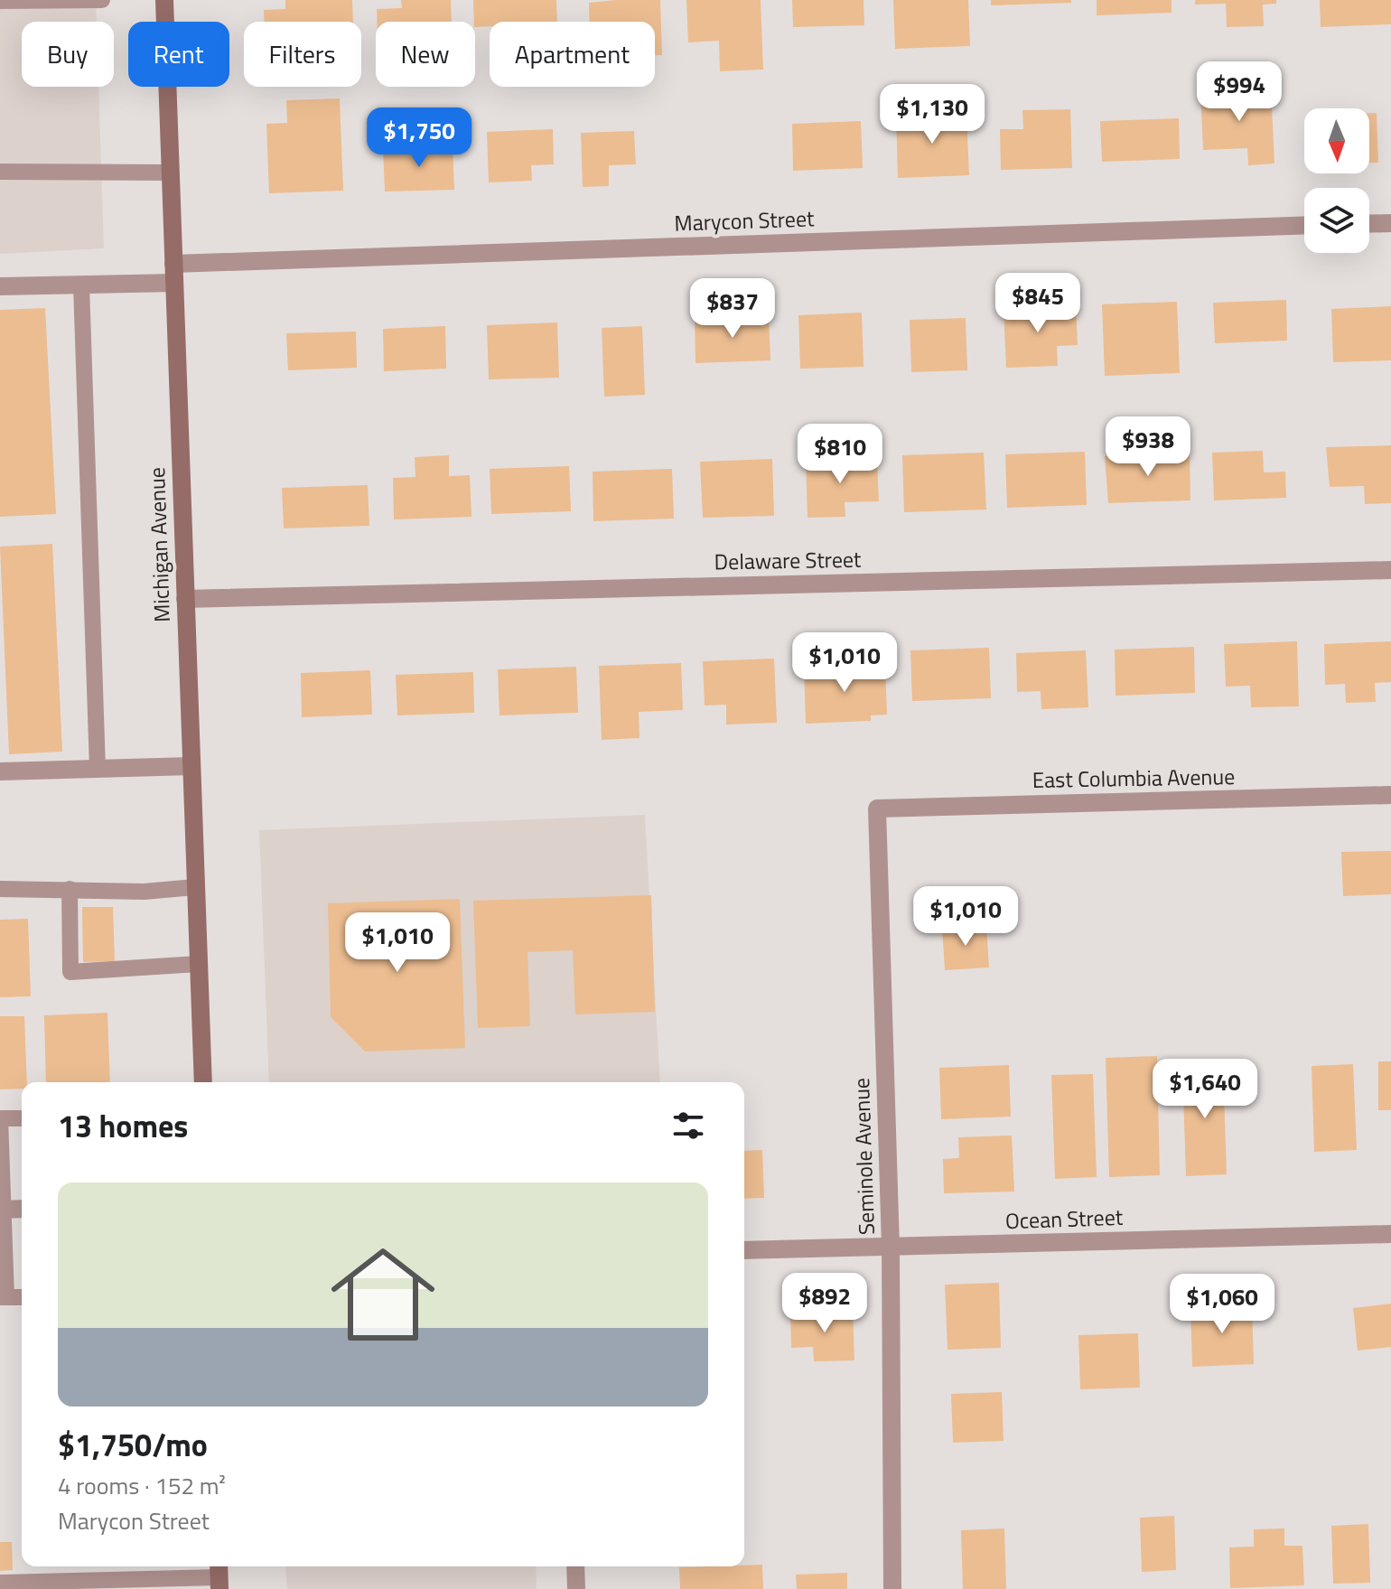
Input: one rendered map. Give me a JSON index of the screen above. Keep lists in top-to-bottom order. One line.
{"streets":{"main road":["Michigan Avenue"],"street":["Marycon Street","Delaware Street","East Columbia Avenue","Seminole Avenue","Ocean Street"]},"crossings":[["Marycon Street","Michigan Avenue"],["Michigan Avenue","Delaware Street"],["East Columbia Avenue","Seminole Avenue"],["Seminole Avenue","Ocean Street"]],"north":"bottom","page":{"chip":["Buy","Rent","Filters","New","Apartment"],"price":["$994","$1,130","$1,750","$845","$837","$938","$810","$1,010","$1,010","$1,010","$1,640","$892","$1,060"],"heading":"13 homes","list":[{"name":"$1,750/mo","note":"4 rooms · 152 m² · Marycon Street"}]}}
